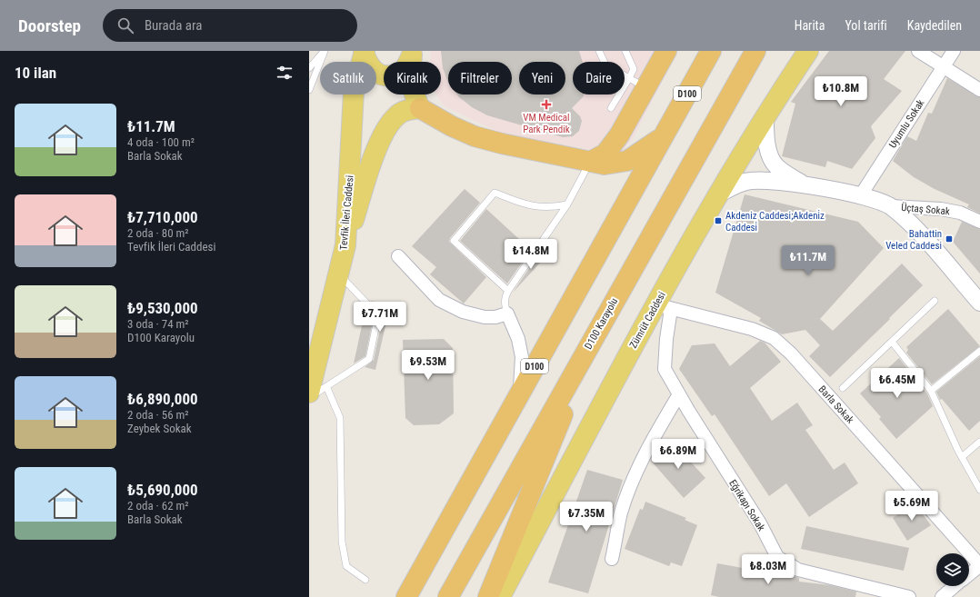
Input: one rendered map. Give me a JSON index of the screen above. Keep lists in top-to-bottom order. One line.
{"streets":{"highway":["D100","D100 Karayolu"],"main road":["Tevfik İleri Caddesi","Zümrüt Caddesi"],"street":["Uyumlu Sokak","Üçtaş Sokak","Barla Sokak","Eğrikapı Sokak"]},"crossings":[["Zümrüt Caddesi","Barla Sokak"],["Zümrüt Caddesi","Eğrikapı Sokak"],["Barla Sokak","Eğrikapı Sokak"]],"places":{"health":["VM Medical Park Pendik"],"transit":["Akdeniz Caddesi;Akdeni̇z Caddesi̇","Bahattin Veled Caddesi"]},"page":{"header":"Doorstep","search":"Burada ara","nav":["Harita","Yol tarifi","Kaydedilen"],"heading":"10 ilan","chip":["Satılık","Kiralık","Filtreler","Yeni","Daire"],"price":["₺10.8M","₺14.8M","₺11.7M","₺7.71M","₺9.53M","₺6.45M","₺6.89M","₺5.69M","₺7.35M","₺8.03M"],"list":[{"name":"₺11.7M","note":"4 oda · 100 m² · Barla Sokak"},{"name":"₺7,710,000","note":"2 oda · 80 m² · Tevfik İleri Caddesi"},{"name":"₺9,530,000","note":"3 oda · 74 m² · D100 Karayolu"},{"name":"₺6,890,000","note":"2 oda · 56 m² · Zeybek Sokak"},{"name":"₺5,690,000","note":"2 oda · 62 m² · Barla Sokak"}]}}
